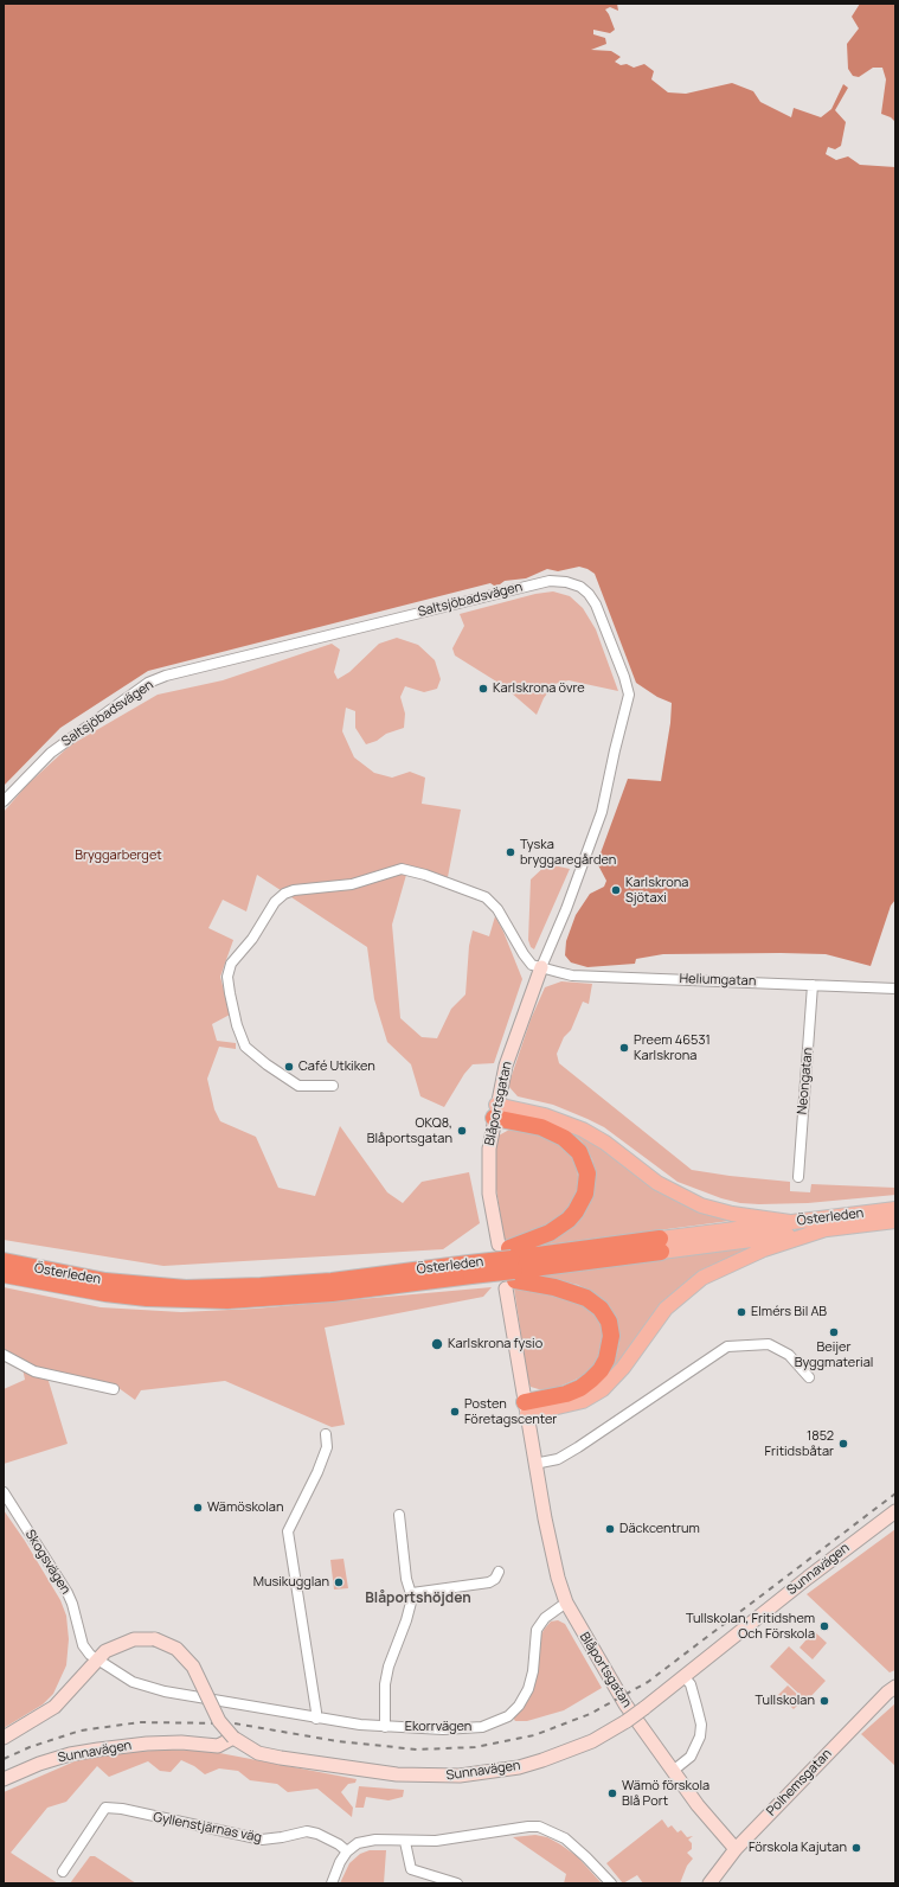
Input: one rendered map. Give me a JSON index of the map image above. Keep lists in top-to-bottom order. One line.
{"streets":{"highway":["Österleden"],"street":["Saltsjöbadsvägen","Heliumgatan","Neongatan","Blåportsgatan","Skogsvägen","Sunnavägen","Ekorrvägen","Polhemsgatan","Gyllenstjärnas väg"]},"crossings":[["Saltsjöbadsvägen","Heliumgatan"],["Saltsjöbadsvägen","Blåportsgatan"],["Heliumgatan","Neongatan"],["Heliumgatan","Blåportsgatan"],["Blåportsgatan","Österleden"],["Blåportsgatan","Ekorrvägen"],["Blåportsgatan","Polhemsgatan"],["Skogsvägen","Ekorrvägen"]],"districts":["Blåportshöjden"],"parks":["Bryggarberget"],"places":["Karlskrona övre","Tyska bryggaregården","Karlskrona Sjötaxi","Preem 46531 Karlskrona","Café Utkiken","OKQ8, Blåportsgatan","Elmérs Bil AB","Beijer Byggmaterial","Karlskrona fysio","Posten Företagscenter","1852 Fritidsbåtar","Wämöskolan","Däckcentrum","Musikugglan","Tullskolan, Fritidshem Och Förskola","Tullskolan","Wämö förskola Blå Port","Förskola Kajutan"]}
